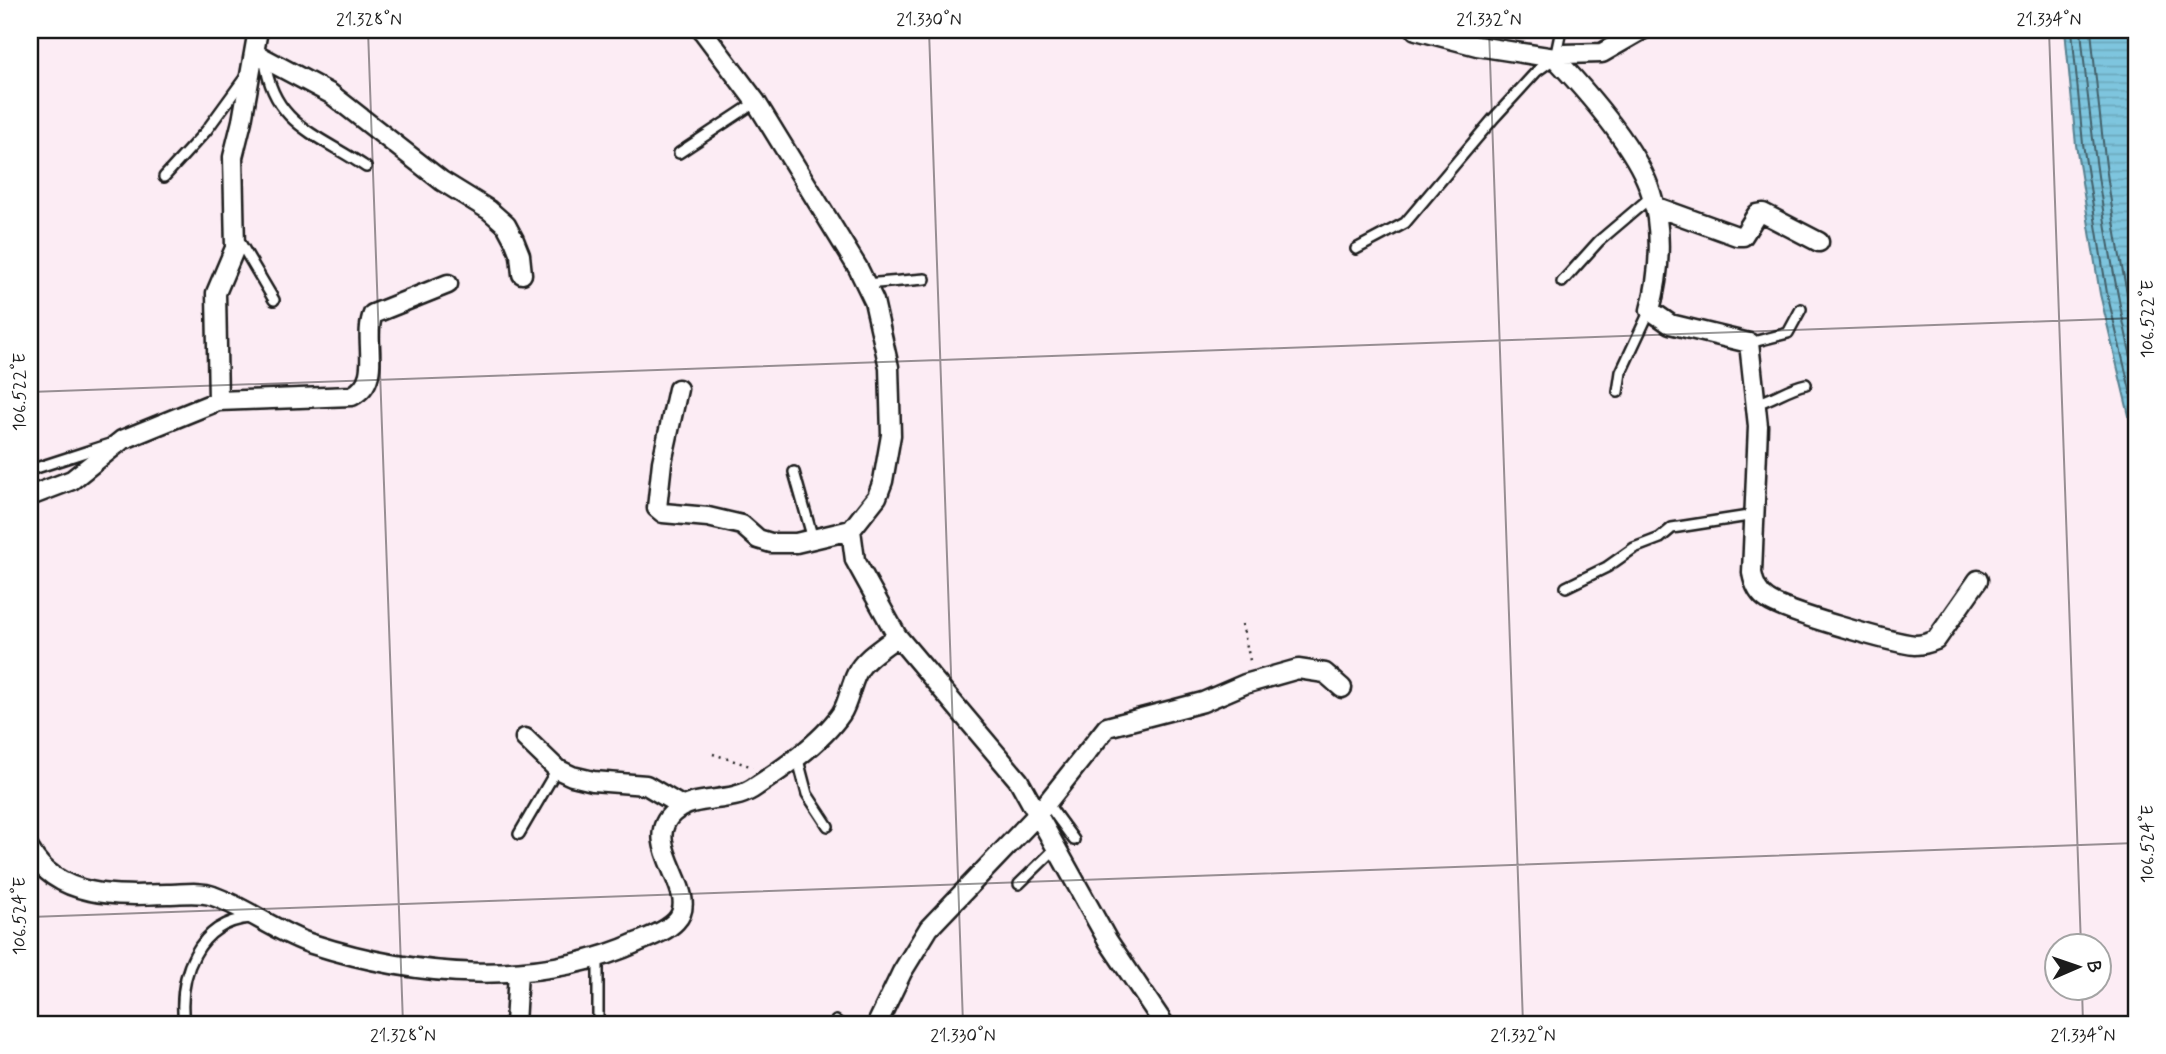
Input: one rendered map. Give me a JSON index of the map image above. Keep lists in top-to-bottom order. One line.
{"north":"right","coordinates":["21.328°N","21.330°N","21.332°N","21.334°N","106.522°E","106.524°E"]}
